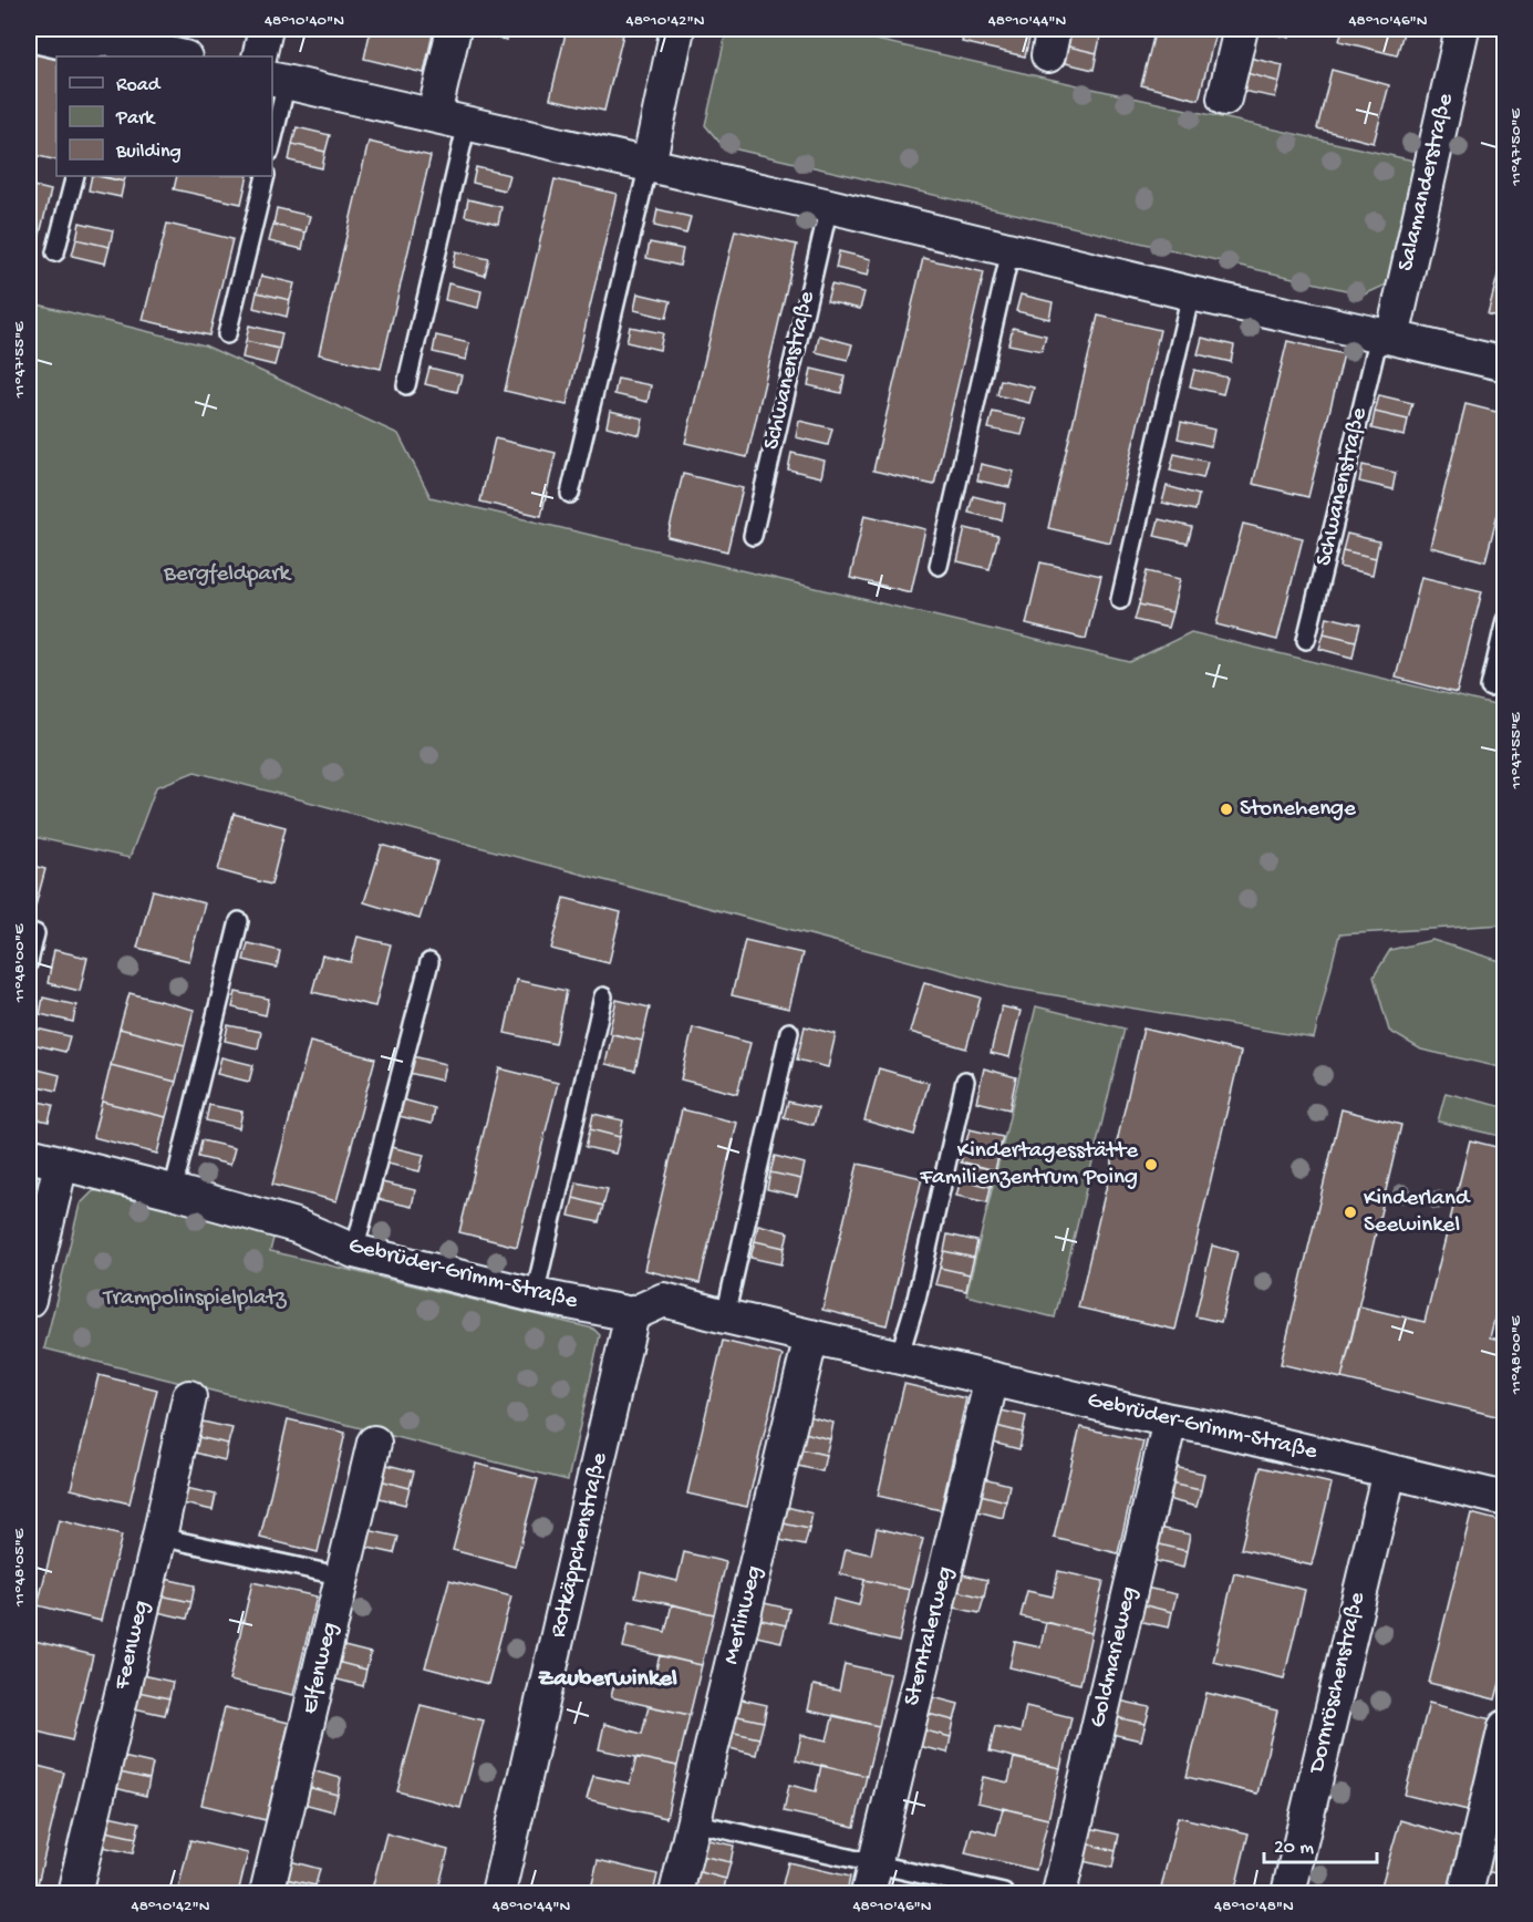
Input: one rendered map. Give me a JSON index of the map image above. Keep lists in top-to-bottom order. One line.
{"streets":{"street":["Salamanderstraße","Gebrüder-Grimm-Straße","Rotkäppchenstraße","Merlinweg","Sterntalerweg","Feenweg","Goldmarieweg","Elfenweg","Dornröschenstraße"],"lane":["Schwanenstraße"]},"crossings":[["Salamanderstraße","Schwanenstraße"],["Gebrüder-Grimm-Straße","Rotkäppchenstraße"],["Gebrüder-Grimm-Straße","Merlinweg"],["Gebrüder-Grimm-Straße","Sterntalerweg"],["Gebrüder-Grimm-Straße","Goldmarieweg"],["Gebrüder-Grimm-Straße","Dornröschenstraße"]],"districts":["Zauberwinkel"],"parks":["Bergfeldpark","Trampolinspielplatz"],"places":["Stonehenge","Kindertagesstätte Familienzentrum Poing","Kinderland Seewinkel"],"legend":["Road","Park","Building"],"scale_bar":"20 m","coordinates":["48°10'40\"N","48°10'42\"N","48°10'44\"N","48°10'46\"N","11°47'50\"E","11°47'55\"E","11°48'00\"E","11°48'05\"E","48°10'48\"N"]}
